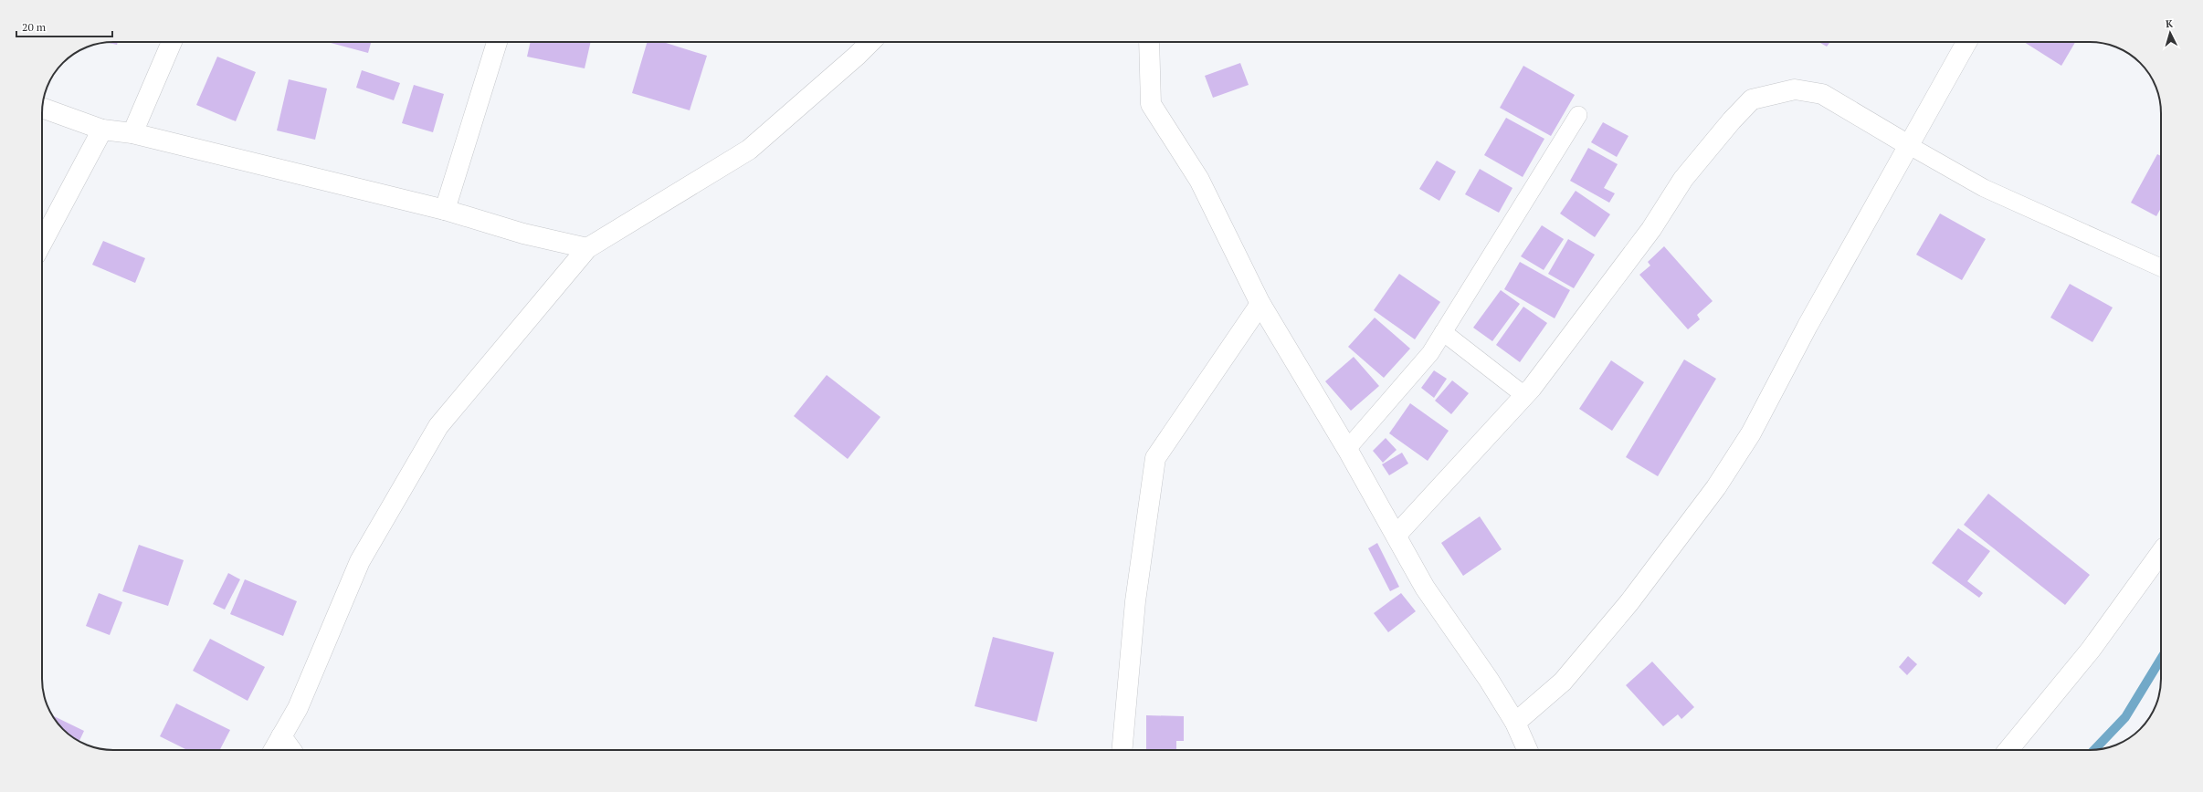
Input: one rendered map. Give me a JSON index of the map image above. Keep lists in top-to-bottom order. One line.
{"scale_bar":"20 m","north":"top"}
